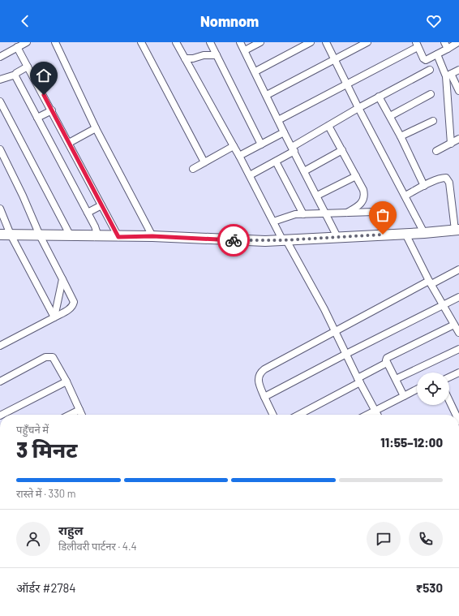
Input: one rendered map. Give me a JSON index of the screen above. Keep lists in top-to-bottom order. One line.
{"page":{"header":"Nomnom","heading":["3 मिनट","पहुँचने में","11:55–12:00"],"panel":["राहुल","डिलीवरी पार्टनर · 4.4","ऑर्डर #2784","₹530"],"bar":"रास्ते में · 330 m"}}
